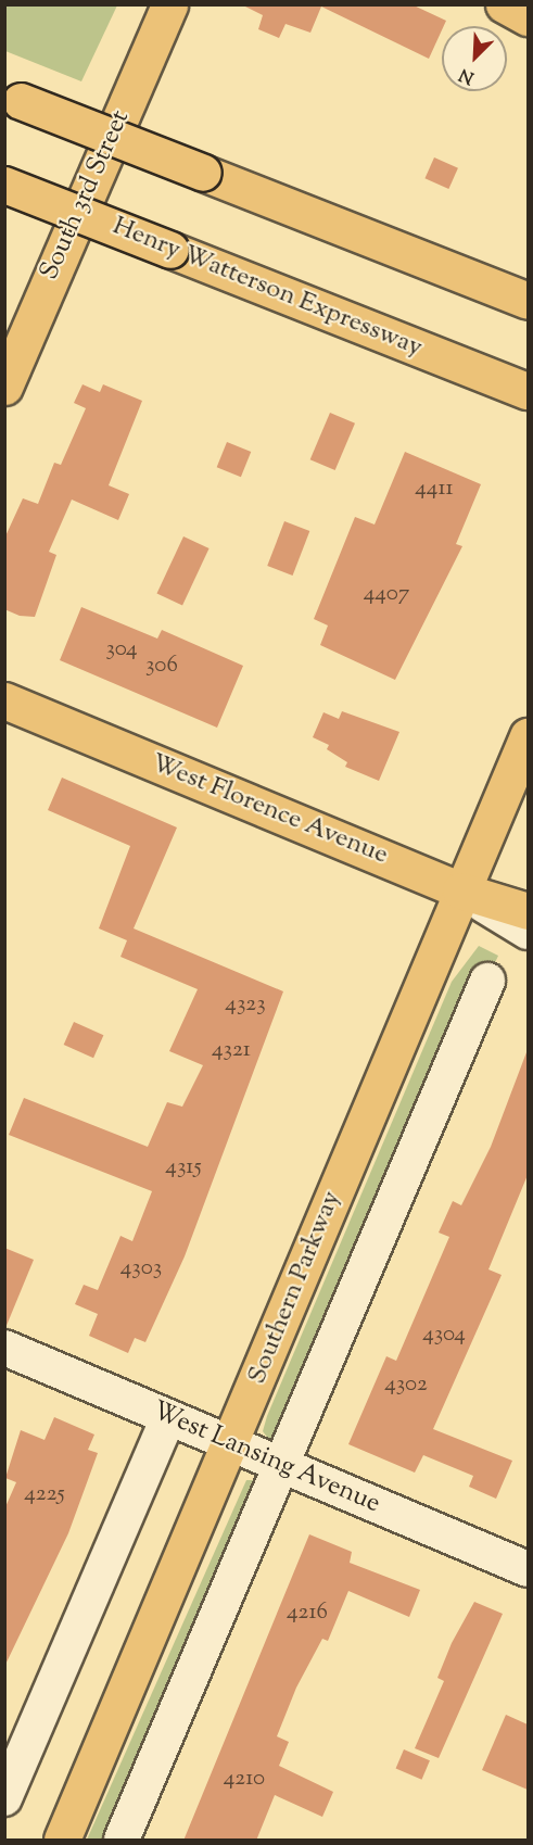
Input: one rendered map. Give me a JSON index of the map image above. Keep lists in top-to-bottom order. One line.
{"streets":{"main road":["South 3rd Street","Henry Watterson Expressway","West Florence Avenue","Southern Parkway"],"street":["West Lansing Avenue"]},"crossings":[["West Florence Avenue","Southern Parkway"],["Southern Parkway","West Lansing Avenue"]],"house_numbers":["4411","4407","304","306","4323","4321","4315","4303","4304","4302","4225","4216","4210"],"north":"bottom left"}
